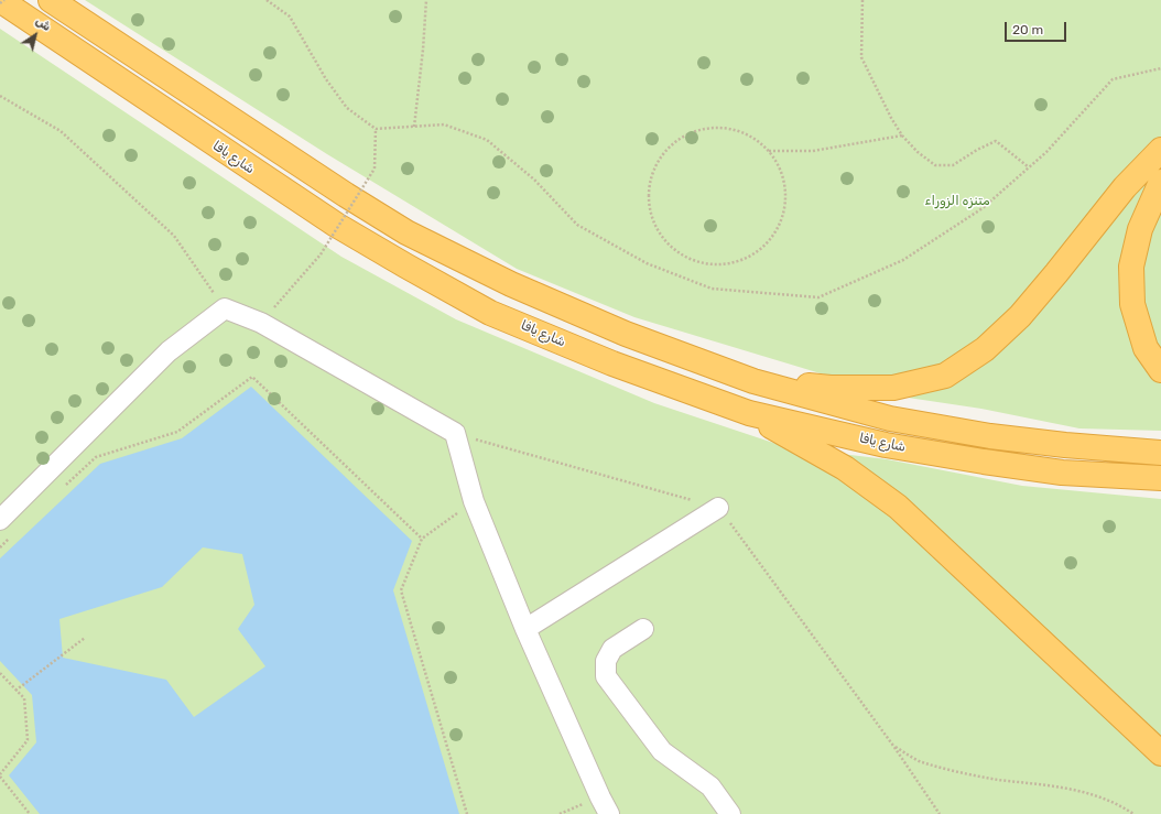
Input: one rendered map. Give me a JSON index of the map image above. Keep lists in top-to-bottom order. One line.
{"streets":{"highway":["شارع يافا"]},"parks":["متنزه الزوراء"],"scale_bar":"20 m","north":"top right"}
